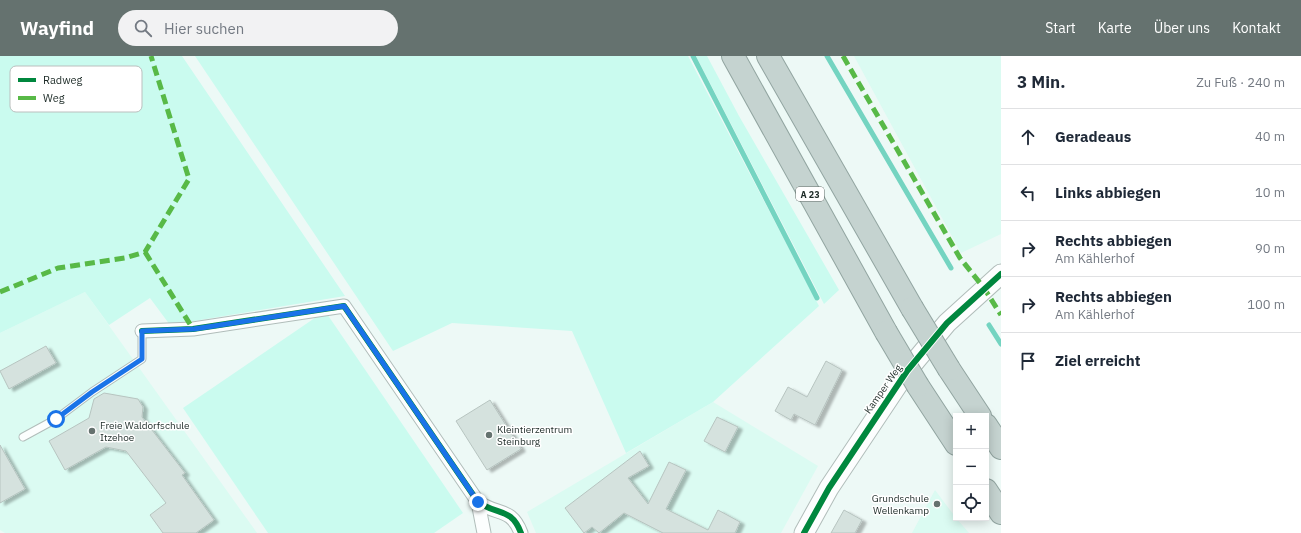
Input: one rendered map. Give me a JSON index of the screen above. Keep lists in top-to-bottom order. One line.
{"streets":{"highway":["A 23"],"main road":["Kamper Weg"]},"places":["Freie Waldorfschule Itzehoe","Kleintierzentrum Steinburg","Grundschule Wellenkamp"],"legend":["Radweg","Weg"],"page":{"header":"Wayfind","search":"Hier suchen","nav":["Start","Karte","Über uns","Kontakt"],"heading":["3 Min.","Zu Fuß · 240 m"],"list":[["Geradeaus","40 m"],["Links abbiegen","10 m"],["Rechts abbiegen","Am Kählerhof","90 m"],["Rechts abbiegen","Am Kählerhof","100 m"],"Ziel erreicht"],"map_buttons":["+","−"]}}
